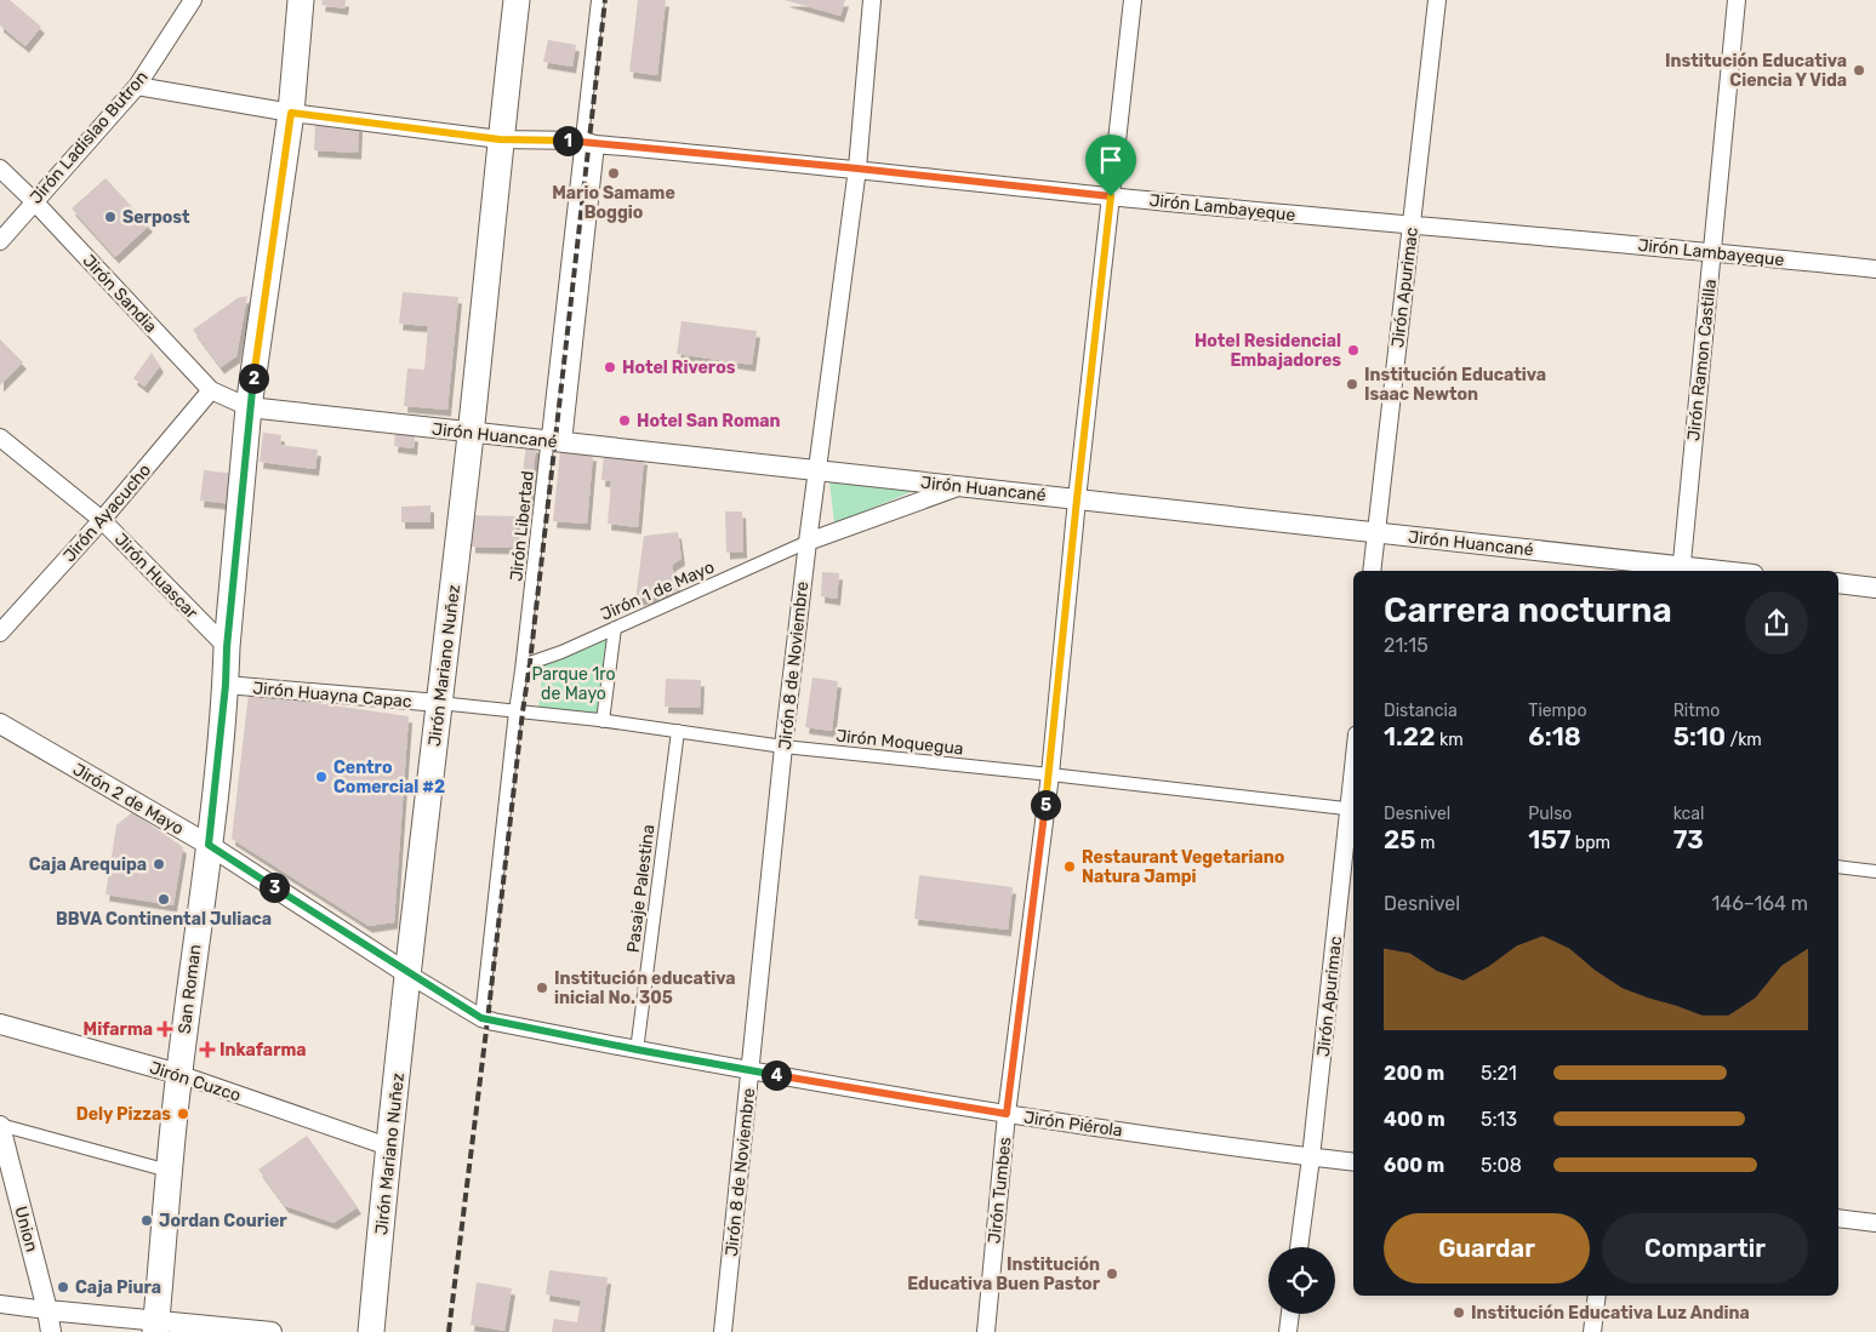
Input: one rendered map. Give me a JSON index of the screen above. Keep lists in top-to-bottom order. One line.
{"streets":{"main road":["Jirón Mariano Nuñez","San Roman"],"street":["Jirón Ladislao Butron","Jirón Lambayeque","Jirón Apurimac","Jirón Sandia","Jirón Ramon Castilla","Jirón Huancané","Jirón Ayacucho","Jirón Libertad","Jirón Huascar","Jirón 1 de Mayo","Jirón 8 de Noviembre","Jirón Huayna Capac","Jirón Moquegua","Jirón 2 de Mayo","Pasaje Palestina","Jirón Cuzco","Jirón Piérola","Jirón Tumbes","Union"]},"crossings":[["Jirón Ladislao Butron","Jirón Lambayeque"],["Jirón Ladislao Butron","Jirón Sandia"],["Jirón Lambayeque","Jirón Apurimac"],["Jirón Lambayeque","Jirón Ramon Castilla"],["Jirón Lambayeque","Jirón Mariano Nuñez"],["Jirón Lambayeque","Jirón 8 de Noviembre"],["Jirón Lambayeque","San Roman"],["Jirón Lambayeque","Jirón Tumbes"],["Jirón Apurimac","Jirón Huancané"],["Jirón Apurimac","Jirón Moquegua"],["Jirón Apurimac","Jirón Piérola"],["Jirón Sandia","Jirón Huancané"],["Jirón Sandia","Jirón Ayacucho"],["Jirón Sandia","San Roman"],["Jirón Ramon Castilla","Jirón Huancané"],["Jirón Huancané","Jirón Libertad"],["Jirón Huancané","Jirón Mariano Nuñez"],["Jirón Huancané","Jirón 8 de Noviembre"],["Jirón Huancané","San Roman"],["Jirón Huancané","Jirón Tumbes"],["Jirón Ayacucho","Jirón Huascar"],["Jirón Libertad","Jirón 1 de Mayo"],["Jirón Libertad","Jirón Moquegua"],["Jirón Libertad","Jirón Piérola"],["Jirón Huascar","San Roman"],["Jirón 1 de Mayo","Jirón 8 de Noviembre"],["Jirón Mariano Nuñez","Jirón Huayna Capac"],["Jirón Mariano Nuñez","Jirón Moquegua"],["Jirón Mariano Nuñez","Jirón 2 de Mayo"],["Jirón Mariano Nuñez","Jirón Cuzco"],["Jirón Mariano Nuñez","Jirón Piérola"],["Jirón 8 de Noviembre","Jirón Moquegua"],["Jirón 8 de Noviembre","Jirón Piérola"],["Jirón Huayna Capac","Jirón Moquegua"],["Jirón Huayna Capac","San Roman"],["Jirón Moquegua","Pasaje Palestina"],["Jirón Moquegua","Jirón Tumbes"],["Jirón 2 de Mayo","San Roman"],["Jirón 2 de Mayo","Jirón Piérola"],["Pasaje Palestina","Jirón Piérola"],["San Roman","Jirón Cuzco"],["Jirón Piérola","Jirón Tumbes"]],"parks":["Parque 1ro de Mayo"],"places":{"other":["Institución Educativa Ciencia Y Vida","Mario Samame Boggio","Serpost","Hotel Residencial Embajadores","Hotel Riveros","Institución Educativa Isaac Newton","Hotel San Roman","Centro Comercial #2","Caja Arequipa","Restaurant Vegetariano Natura Jampi","BBVA Continental Juliaca","Institución educativa inicial No. 305","Dely Pizzas","Jordan Courier","Institución Educativa Buen Pastor","Caja Piura","Institución Educativa Luz Andina"],"health":["Mifarma","Inkafarma"]},"page":{"pins":["1","2","5","3","4"],"heading":["Carrera nocturna","21:15"],"stats":[["Distancia","1.22 km"],["Tiempo","6:18"],["Ritmo","5:10 /km"],["Desnivel","25 m"],["Pulso","157 bpm"],["kcal","73"]],"chart":["Desnivel","146–164 m"],"list":[{"name":"200 m","note":"5:21"},{"name":"400 m","note":"5:13"},{"name":"600 m","note":"5:08"}],"buttons":["Guardar","Compartir"]}}
